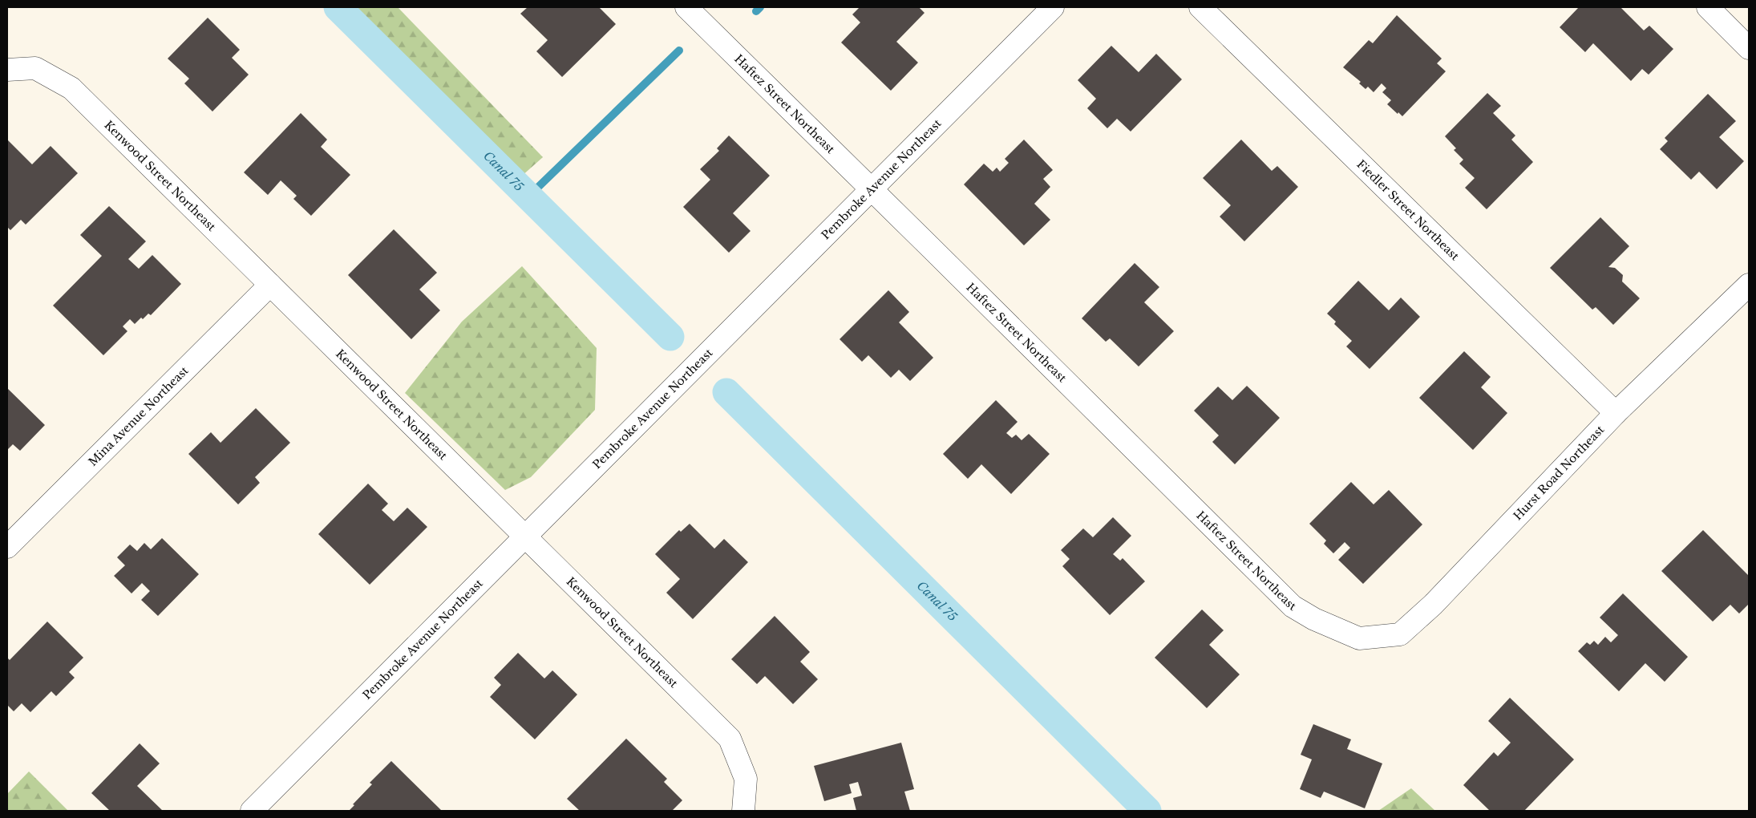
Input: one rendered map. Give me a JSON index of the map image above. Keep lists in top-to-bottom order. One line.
{"streets":{"street":["Haftez Street Northeast","Kenwood Street Northeast","Pembroke Avenue Northeast","Fiedler Street Northeast","Mina Avenue Northeast","Hurst Road Northeast"]},"crossings":[["Haftez Street Northeast","Pembroke Avenue Northeast"],["Haftez Street Northeast","Hurst Road Northeast"],["Kenwood Street Northeast","Pembroke Avenue Northeast"],["Kenwood Street Northeast","Mina Avenue Northeast"],["Fiedler Street Northeast","Hurst Road Northeast"]],"water":["Canal 75"]}
